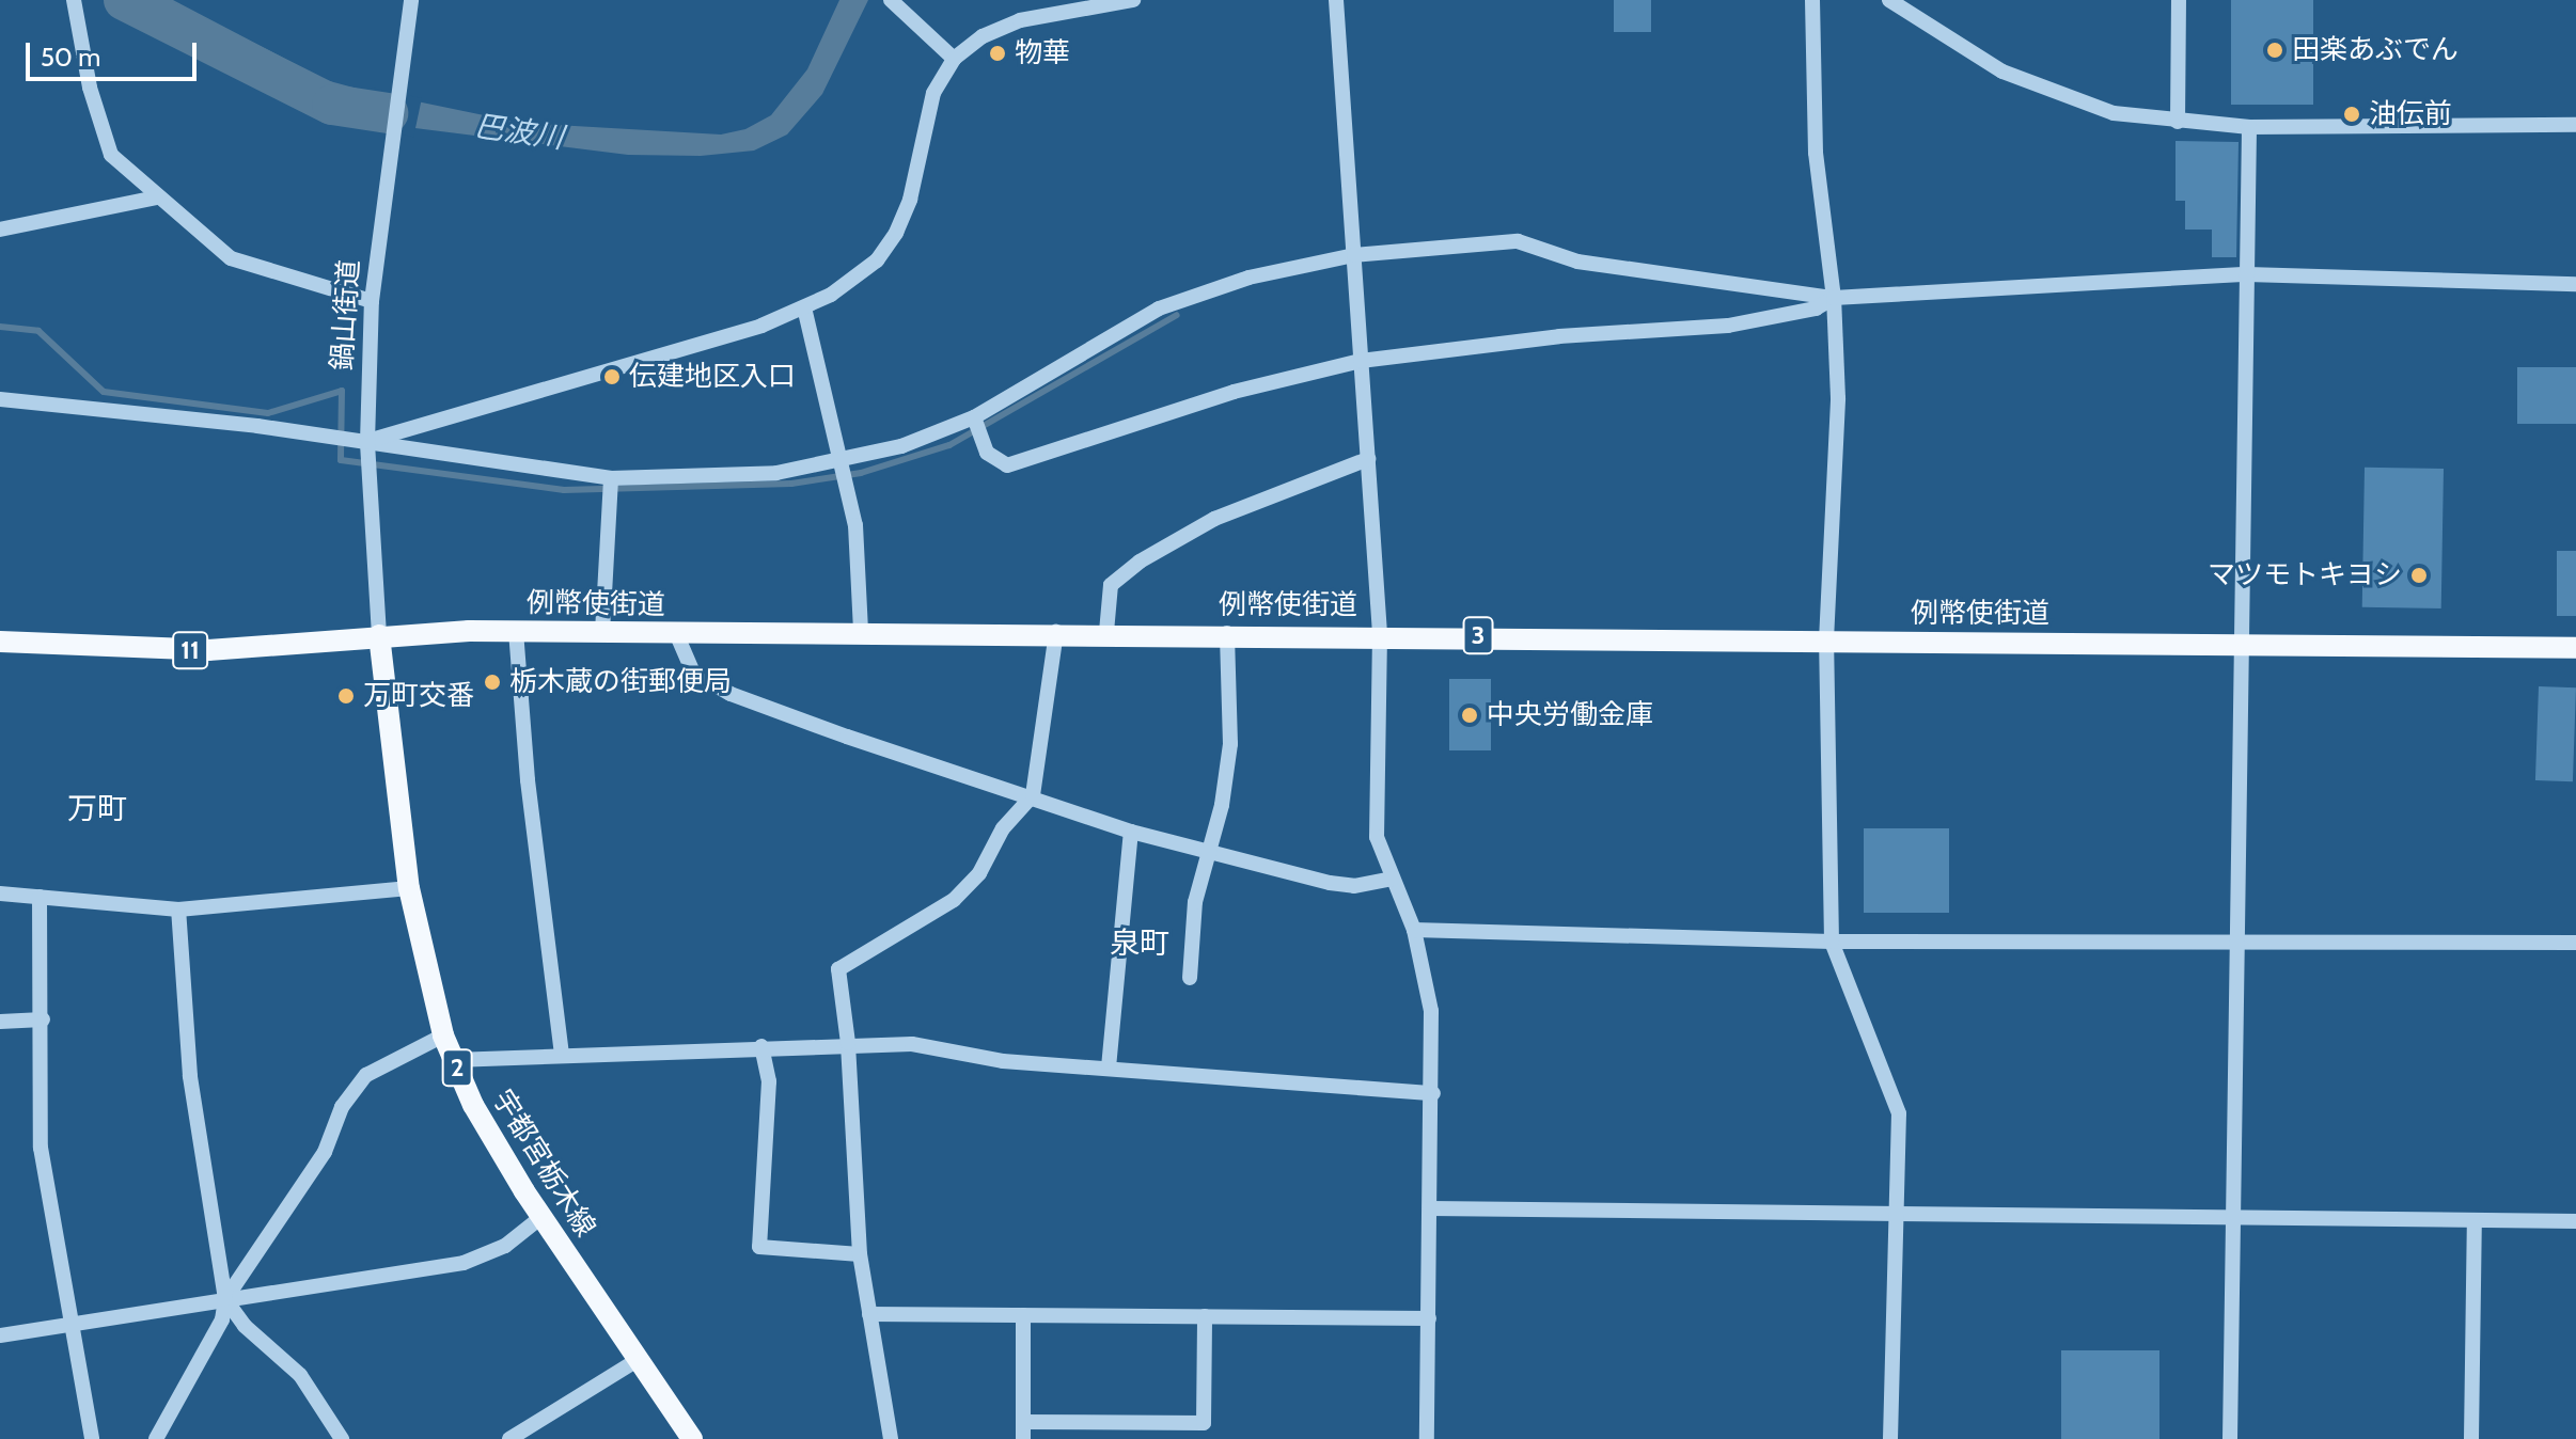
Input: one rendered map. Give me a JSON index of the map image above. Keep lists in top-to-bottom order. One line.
{"streets":{"main road":["例幣使街道","3","11","2","宇都宮栃木線"],"street":["鍋山街道"]},"crossings":[["鍋山街道","例幣使街道"],["鍋山街道","宇都宮栃木線"],["例幣使街道","宇都宮栃木線"]],"districts":["万町","泉町"],"water":["巴波川"],"places":["田楽あぶでん","物華","油伝前","伝建地区入口","マツモトキヨシ","栃木蔵の街郵便局","万町交番","中央労働金庫"],"scale_bar":"50 m"}
